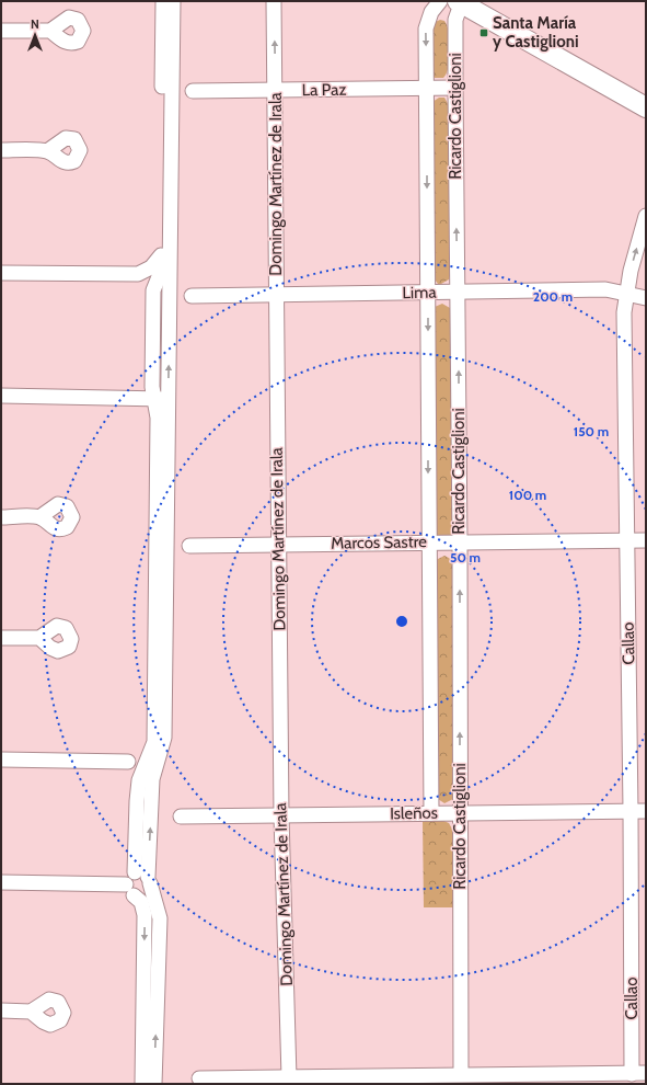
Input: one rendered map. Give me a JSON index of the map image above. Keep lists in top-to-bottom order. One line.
{"streets":{"street":["La Paz","Ricardo Castiglioni","Domingo Martínez de Irala","Lima","Marcos Sastre","Callao","Isleños"]},"crossings":[["La Paz","Ricardo Castiglioni"],["La Paz","Domingo Martínez de Irala"],["Ricardo Castiglioni","Lima"],["Ricardo Castiglioni","Marcos Sastre"],["Ricardo Castiglioni","Isleños"],["Domingo Martínez de Irala","Lima"],["Domingo Martínez de Irala","Marcos Sastre"],["Domingo Martínez de Irala","Isleños"],["Lima","Callao"],["Marcos Sastre","Callao"],["Callao","Isleños"]],"places":{"transit":["Santa María y Castiglioni"]},"north":"top","rings":["200 m","150 m","100 m","50 m"]}
